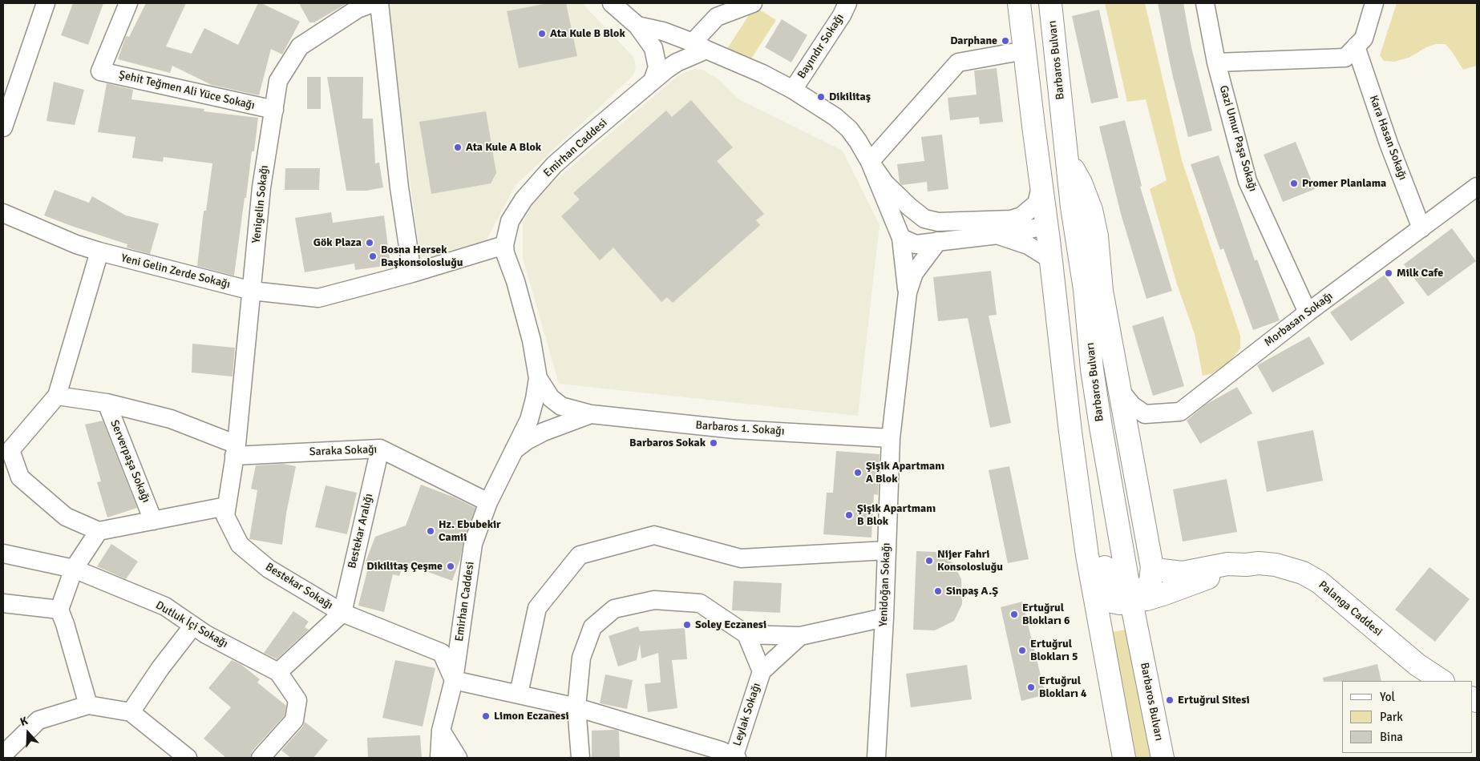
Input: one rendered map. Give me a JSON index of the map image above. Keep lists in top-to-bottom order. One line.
{"streets":{"main road":["Barbaros Bulvarı","Palanga Caddesi"],"street":["Bayındır Sokağı","Şehit Teğmen Ali Yüce Sokağı","Kara Hasan Sokağı","Gazi Umur Paşa Sokağı","Emirhan Caddesi","Yenigelin Sokağı","Yeni Gelin Zerde Sokağı","Morbasan Sokağı","Barbaros 1. Sokağı","Saraka Sokağı","Serverpaşa Sokağı","Bestekar Aralığı","Yenidoğan Sokağı","Bestekar Sokağı","Dutluk İçi Sokağı","Leylak Sokağı"]},"crossings":[["Şehit Teğmen Ali Yüce Sokağı","Yenigelin Sokağı"],["Kara Hasan Sokağı","Morbasan Sokağı"],["Gazi Umur Paşa Sokağı","Morbasan Sokağı"],["Emirhan Caddesi","Barbaros 1. Sokağı"],["Emirhan Caddesi","Saraka Sokağı"],["Emirhan Caddesi","Bestekar Sokağı"],["Yenigelin Sokağı","Yeni Gelin Zerde Sokağı"],["Yenigelin Sokağı","Bestekar Sokağı"],["Yeni Gelin Zerde Sokağı","Bestekar Sokağı"],["Barbaros 1. Sokağı","Yenidoğan Sokağı"],["Saraka Sokağı","Bestekar Aralığı"],["Saraka Sokağı","Bestekar Sokağı"],["Bestekar Aralığı","Bestekar Sokağı"]],"places":["Ata Kule B Blok","Darphane","Dikilitaş","Ata Kule A Blok","Promer Planlama","Gök Plaza","Bosna Hersek Başkonsolosluğu","Milk Cafe","Barbaros Sokak","Şişik Apartmanı A Blok","Şişik Apartmanı B Blok","Hz. Ebubekir Camii","Nijer Fahri Konsolosluğu","Dikilitaş Çeşme","Sinpaş A.Ş","Ertuğrul Blokları 6","Soley Eczanesi","Ertuğrul Blokları 5","Ertuğrul Blokları 4","Ertuğrul Sitesi","Limon Eczanesi"],"legend":["Yol","Park","Bina"],"north":"top"}
